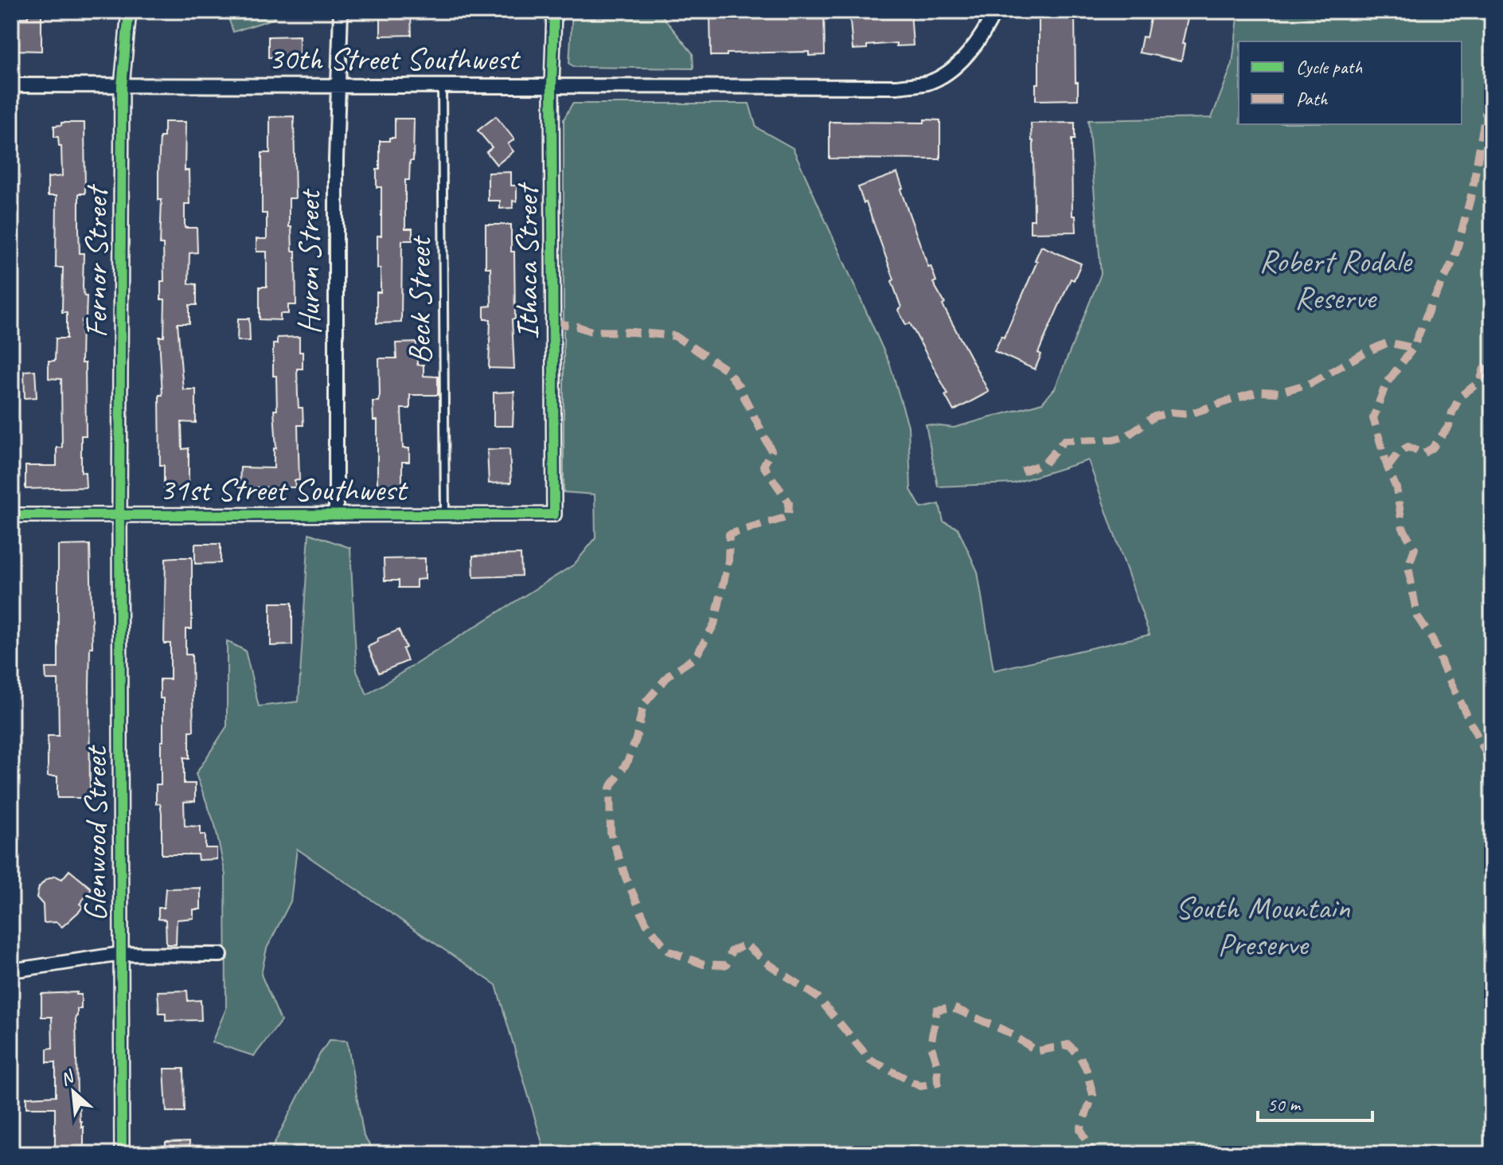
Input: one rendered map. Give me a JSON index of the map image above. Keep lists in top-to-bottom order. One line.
{"streets":{"street":["30th Street Southwest","Fernor Street","Huron Street","Ithaca Street","31st Street Southwest","Glenwood Street"],"lane":["Beck Street"]},"crossings":[["30th Street Southwest","Fernor Street"],["30th Street Southwest","Huron Street"],["30th Street Southwest","Ithaca Street"],["30th Street Southwest","Beck Street"],["Fernor Street","31st Street Southwest"],["Fernor Street","Glenwood Street"],["Huron Street","31st Street Southwest"],["Ithaca Street","31st Street Southwest"],["Beck Street","31st Street Southwest"],["31st Street Southwest","Glenwood Street"]],"parks":["Robert Rodale Reserve","South Mountain Preserve"],"legend":["Cycle path","Path"],"scale_bar":"50 m","north":"top left"}
